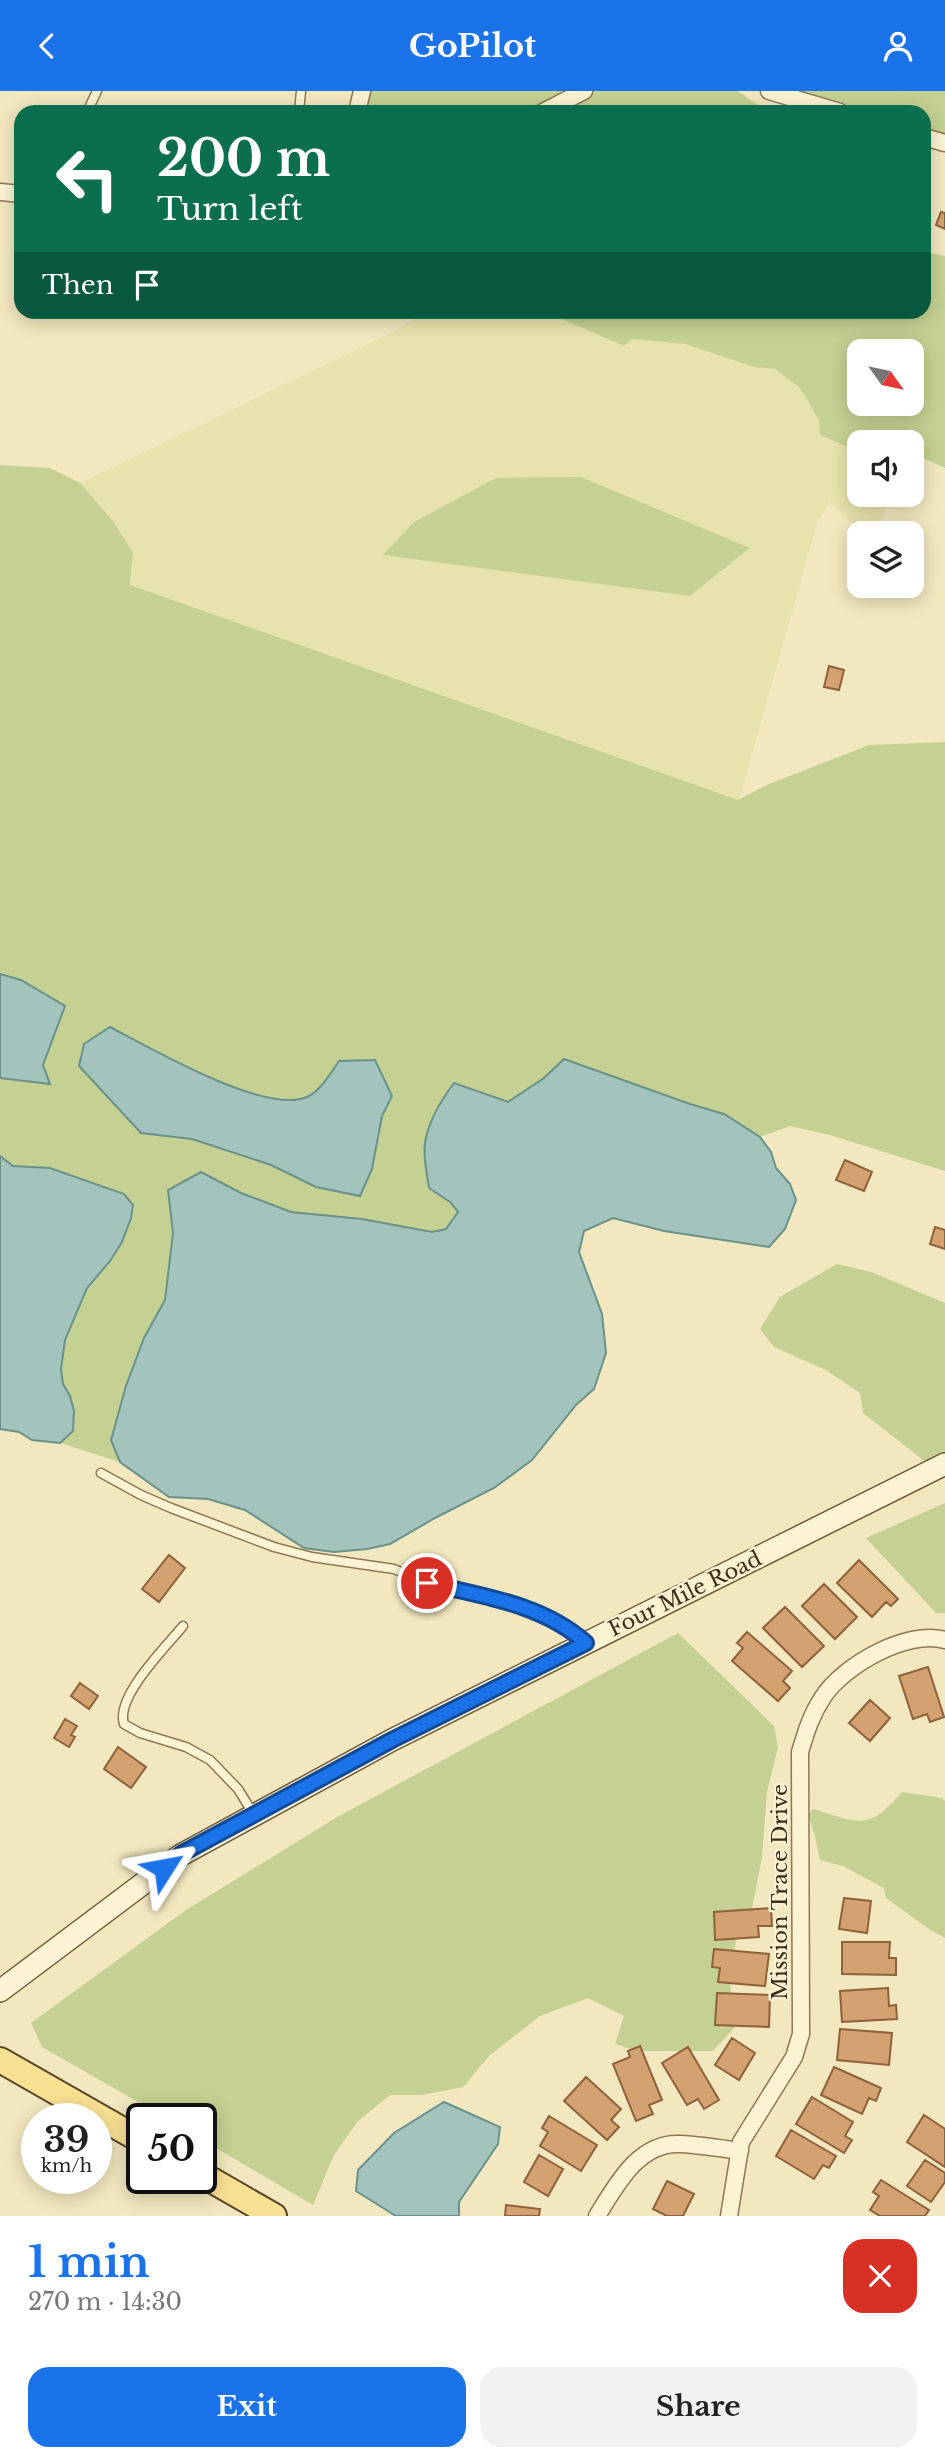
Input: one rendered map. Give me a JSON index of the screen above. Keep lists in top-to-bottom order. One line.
{"streets":{"main road":["Four Mile Road"],"street":["Mission Trace Drive"]},"north":"bottom right","page":{"header":"GoPilot","turn":["200 m","Turn left"],"then":"Then","speed":"39 km/h","limit":"50","heading":["1 min","270 m · 14:30"],"buttons":["Exit","Share"]}}
